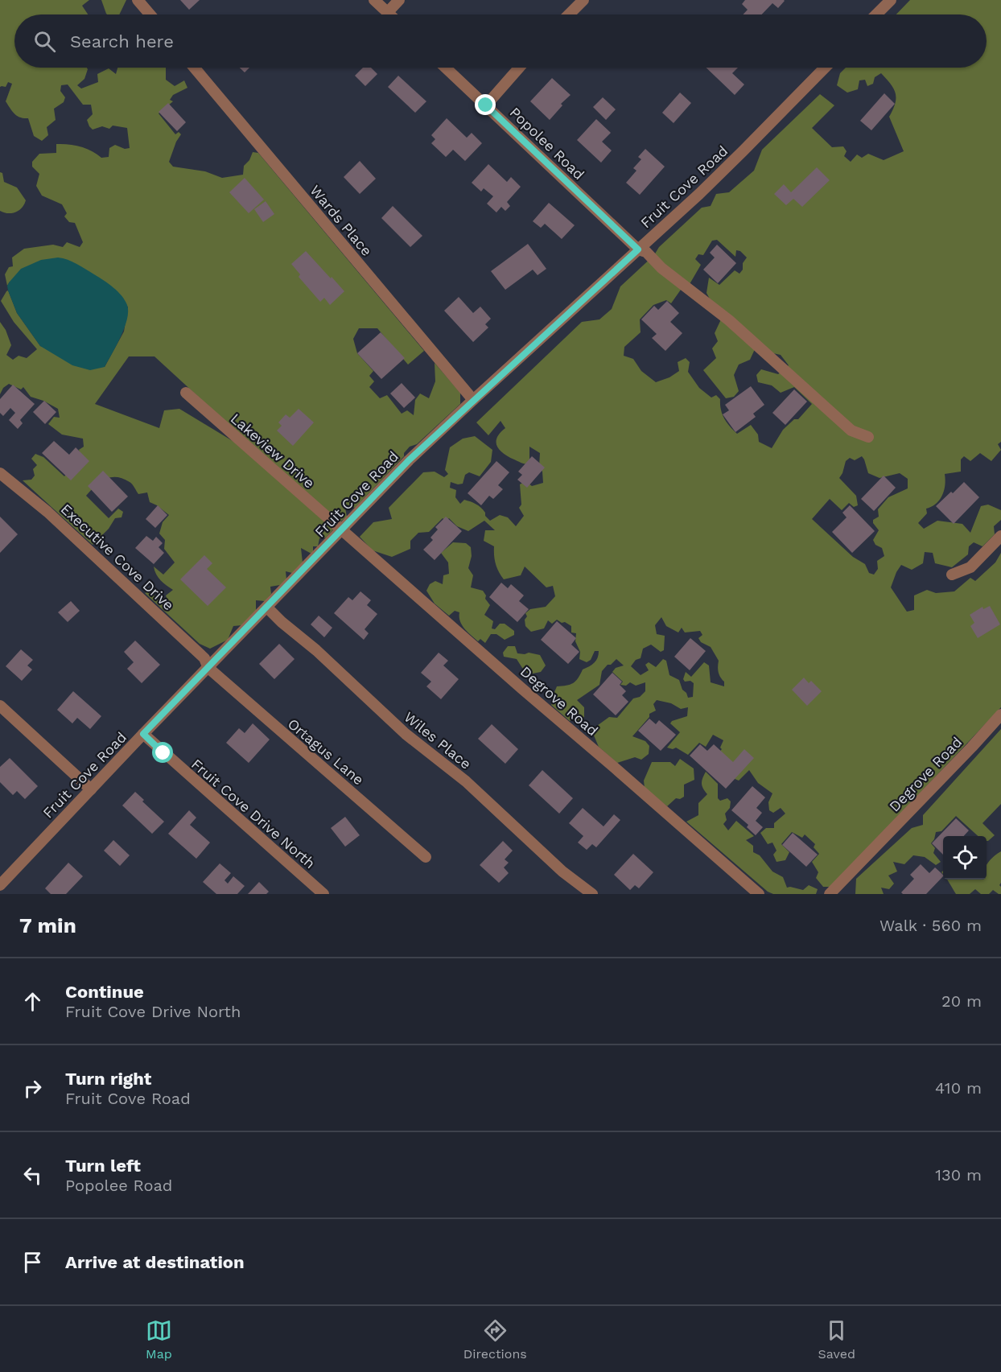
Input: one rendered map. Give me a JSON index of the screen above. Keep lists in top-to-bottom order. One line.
{"streets":{"street":["Popolee Road","Fruit Cove Road","Wards Place","Lakeview Drive","Executive Cove Drive","Degrove Road","Wiles Place","Ortagus Lane","Fruit Cove Drive North"]},"crossings":[["Popolee Road","Fruit Cove Road"],["Fruit Cove Road","Wards Place"],["Fruit Cove Road","Lakeview Drive"],["Fruit Cove Road","Executive Cove Drive"],["Fruit Cove Road","Degrove Road"],["Fruit Cove Road","Wiles Place"],["Fruit Cove Road","Ortagus Lane"],["Fruit Cove Road","Fruit Cove Drive North"],["Lakeview Drive","Degrove Road"],["Executive Cove Drive","Ortagus Lane"]],"page":{"search":"Search here","heading":["7 min","Walk · 560 m"],"list":[["Continue","Fruit Cove Drive North","20 m"],["Turn right","Fruit Cove Road","410 m"],["Turn left","Popolee Road","130 m"],"Arrive at destination"],"nav":["Map","Directions","Saved"]}}
